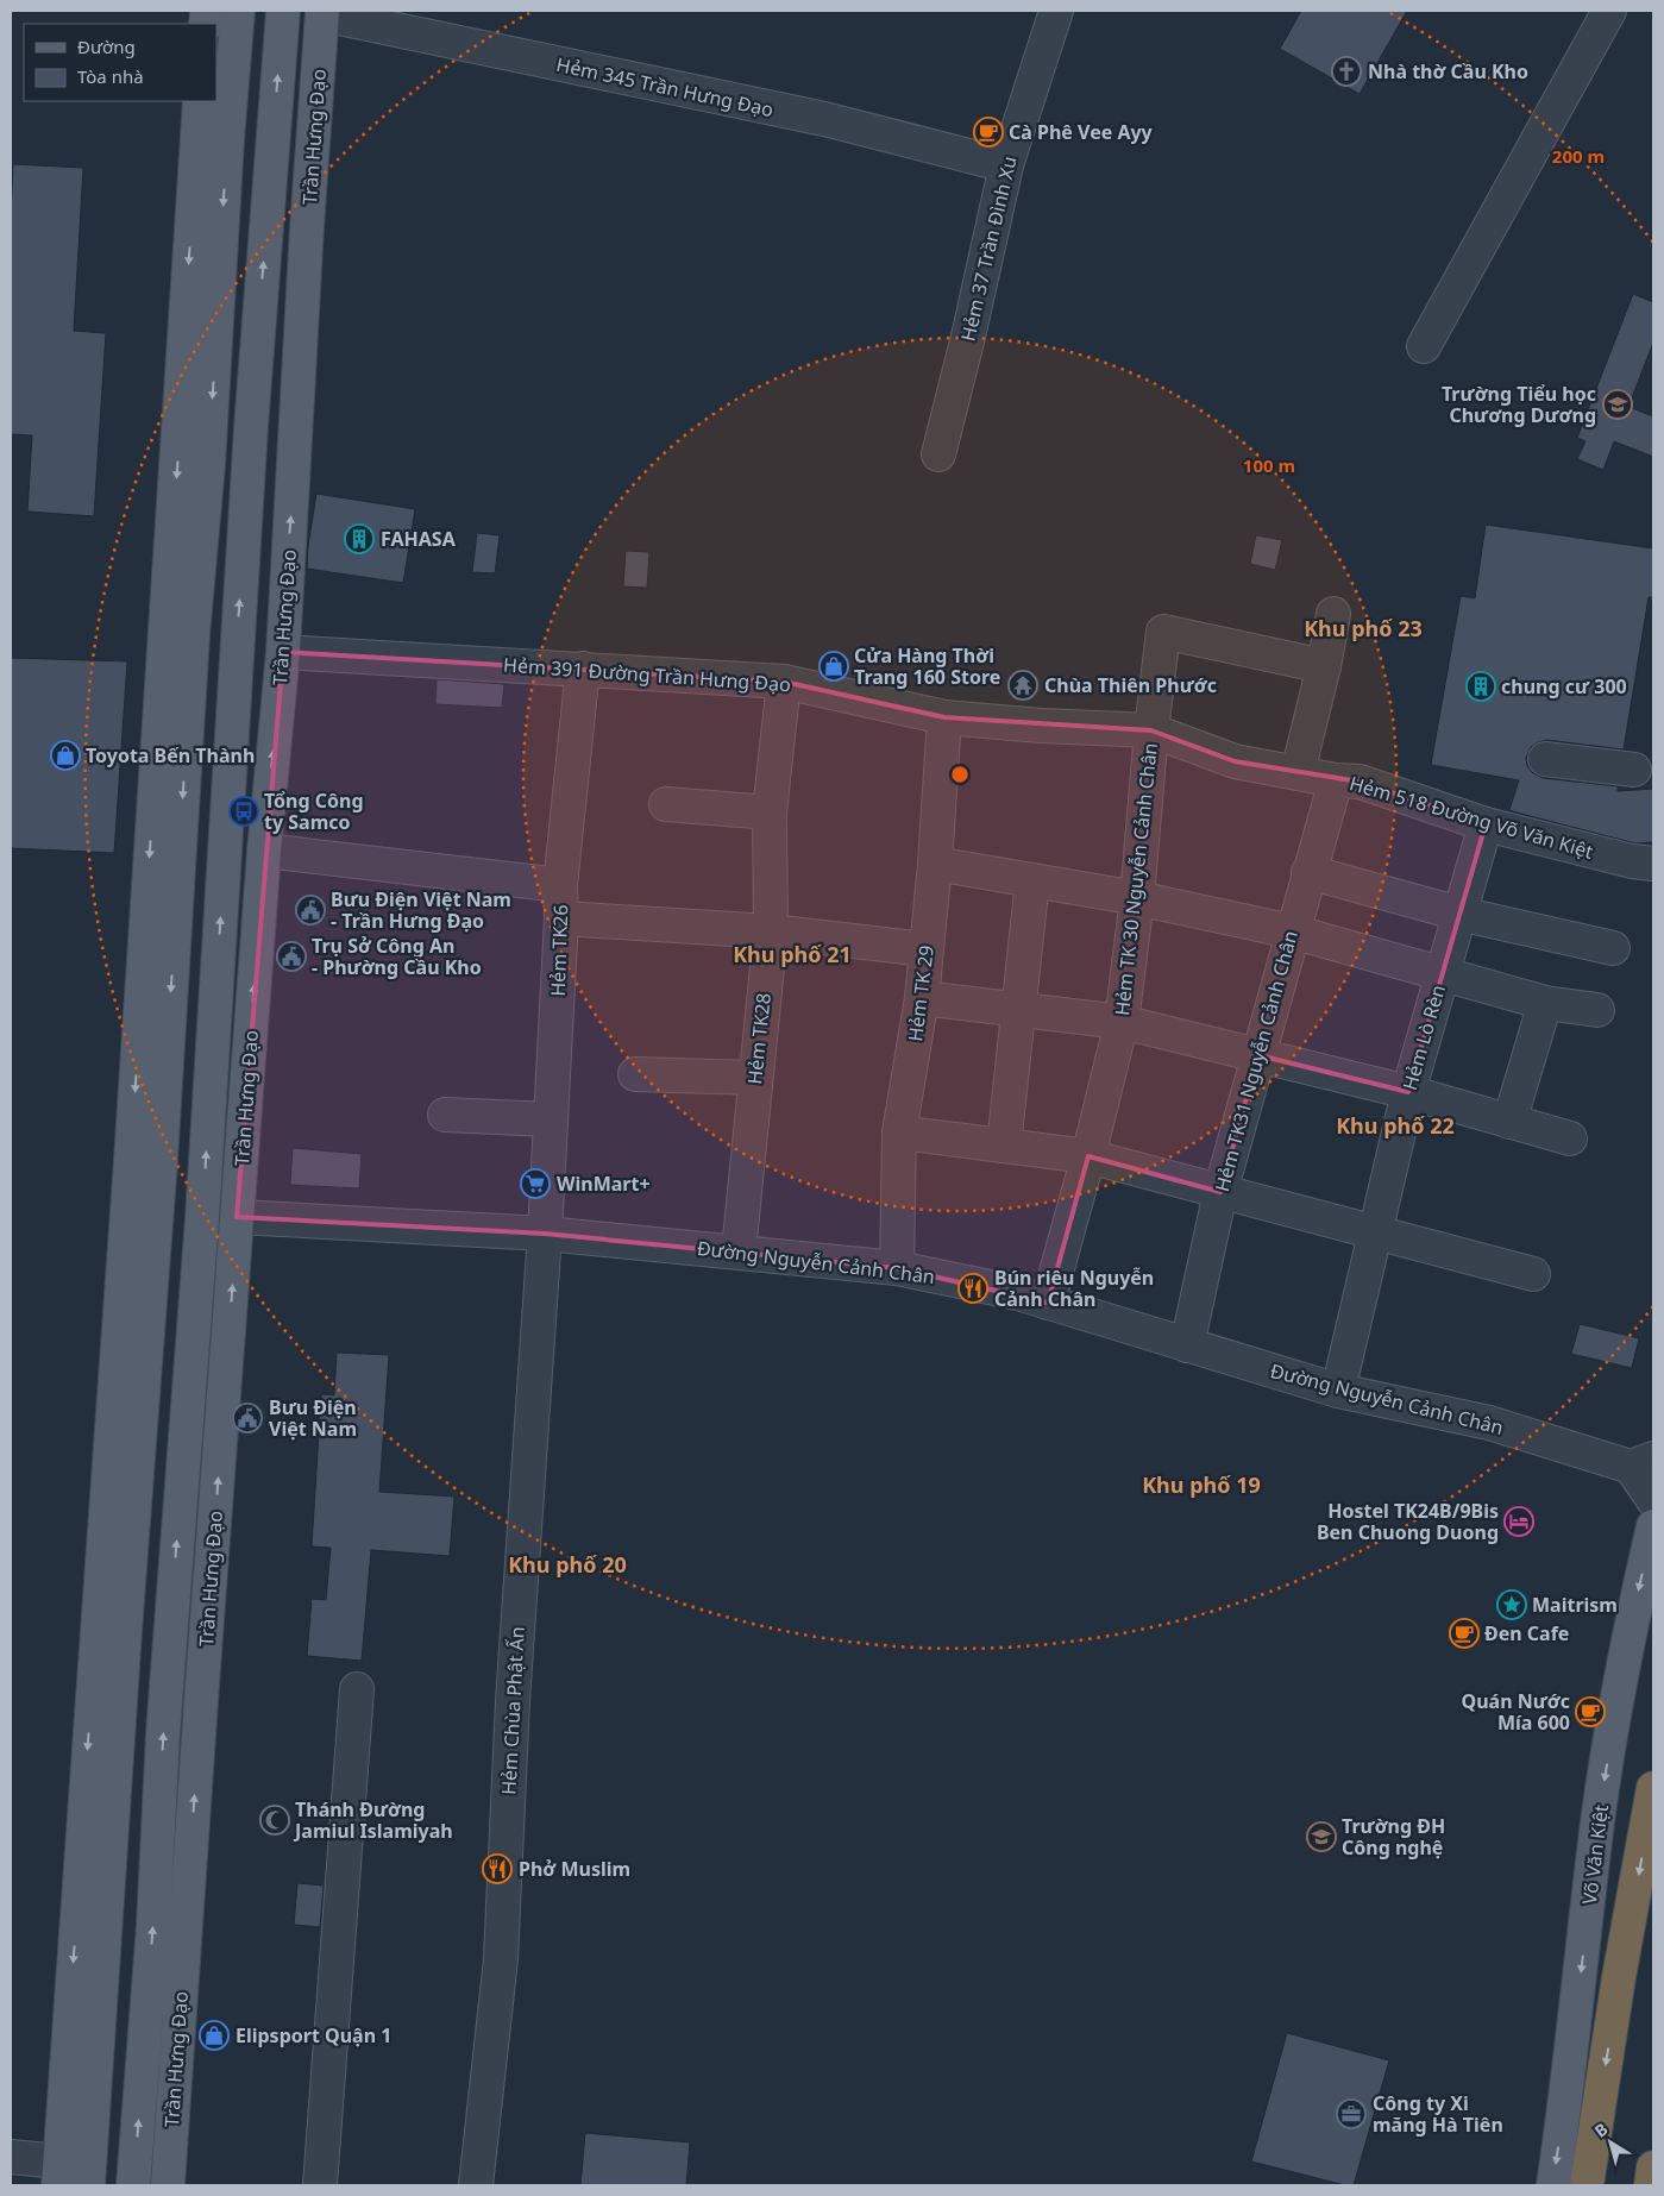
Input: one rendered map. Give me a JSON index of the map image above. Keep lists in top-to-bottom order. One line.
{"streets":{"main road":["Trần Hưng Đạo","Võ Văn Kiệt"],"street":["Hẻm 345 Trần Hưng Ðạo","Hẻm 37 Trần Ðình Xu","Hẻm 391 Đường Trần Hưng Ðạo","Hẻm 518 Đường Võ Văn Kiệt","Hẻm TK 30 Nguyễn Cảnh Chân","Hẻm TK26","Hẻm TK 29","Hẻm Lò Rèn","Hẻm TK28","Hẻm TK31 Nguyễn Cảnh Chân","Đường Nguyễn Cảnh Chân","Hẻm Chùa Phật Ấn"]},"crossings":[["Hẻm 345 Trần Hưng Ðạo","Trần Hưng Đạo"],["Hẻm 345 Trần Hưng Ðạo","Hẻm 37 Trần Ðình Xu"],["Trần Hưng Đạo","Hẻm 391 Đường Trần Hưng Ðạo"],["Trần Hưng Đạo","Đường Nguyễn Cảnh Chân"],["Hẻm 391 Đường Trần Hưng Ðạo","Hẻm 518 Đường Võ Văn Kiệt"],["Hẻm 391 Đường Trần Hưng Ðạo","Hẻm TK 30 Nguyễn Cảnh Chân"],["Hẻm 391 Đường Trần Hưng Ðạo","Hẻm TK26"],["Hẻm 391 Đường Trần Hưng Ðạo","Hẻm TK 29"],["Hẻm 391 Đường Trần Hưng Ðạo","Hẻm TK28"],["Hẻm 518 Đường Võ Văn Kiệt","Hẻm TK 30 Nguyễn Cảnh Chân"],["Hẻm 518 Đường Võ Văn Kiệt","Hẻm Lò Rèn"],["Hẻm 518 Đường Võ Văn Kiệt","Hẻm TK31 Nguyễn Cảnh Chân"],["Hẻm TK 30 Nguyễn Cảnh Chân","Đường Nguyễn Cảnh Chân"],["Hẻm TK26","Đường Nguyễn Cảnh Chân"],["Hẻm TK26","Hẻm Chùa Phật Ấn"],["Hẻm TK 29","Đường Nguyễn Cảnh Chân"],["Hẻm Lò Rèn","Đường Nguyễn Cảnh Chân"],["Hẻm TK28","Đường Nguyễn Cảnh Chân"],["Hẻm TK31 Nguyễn Cảnh Chân","Đường Nguyễn Cảnh Chân"],["Đường Nguyễn Cảnh Chân","Hẻm Chùa Phật Ấn"]],"one_way":["Võ Văn Kiệt"],"districts":["Khu phố 23","Khu phố 21","Khu phố 22","Khu phố 19","Khu phố 20"],"places":{"church":["Nhà thờ Cầu Kho"],"cafe":["Cà Phê Vee Ayy","Đen Cafe","Quán Nước Mía 600"],"school or university":["Trường Tiểu học Chương Dương","Trường ĐH Công nghệ"],"building":["FAHASA","chung cư 300"],"shop":["Cửa Hàng Thời Trang 160 Store","Toyota Bến Thành","Elipsport Quận 1"],"temple":["Chùa Thiên Phước"],"bus stop":["Tổng Công ty Samco"],"public building":["Bưu Điện Việt Nam - Trần Hưng Đạo","Trụ Sở Công An - Phường Cầu Kho","Bưu Điện Việt Nam"],"supermarket":["WinMart+"],"restaurant":["Bún riêu Nguyễn Cảnh Chân","Phở Muslim"],"hotel":["Hostel TK24B/9Bis Ben Chuong Duong"],"place":["Maitrism"],"mosque":["Thánh Đường Jamiul Islamiyah"],"office":["Công ty Xi măng Hà Tiên"]},"legend":["Đường","Tòa nhà"],"north":"top left","rings":["200 m","100 m"]}
